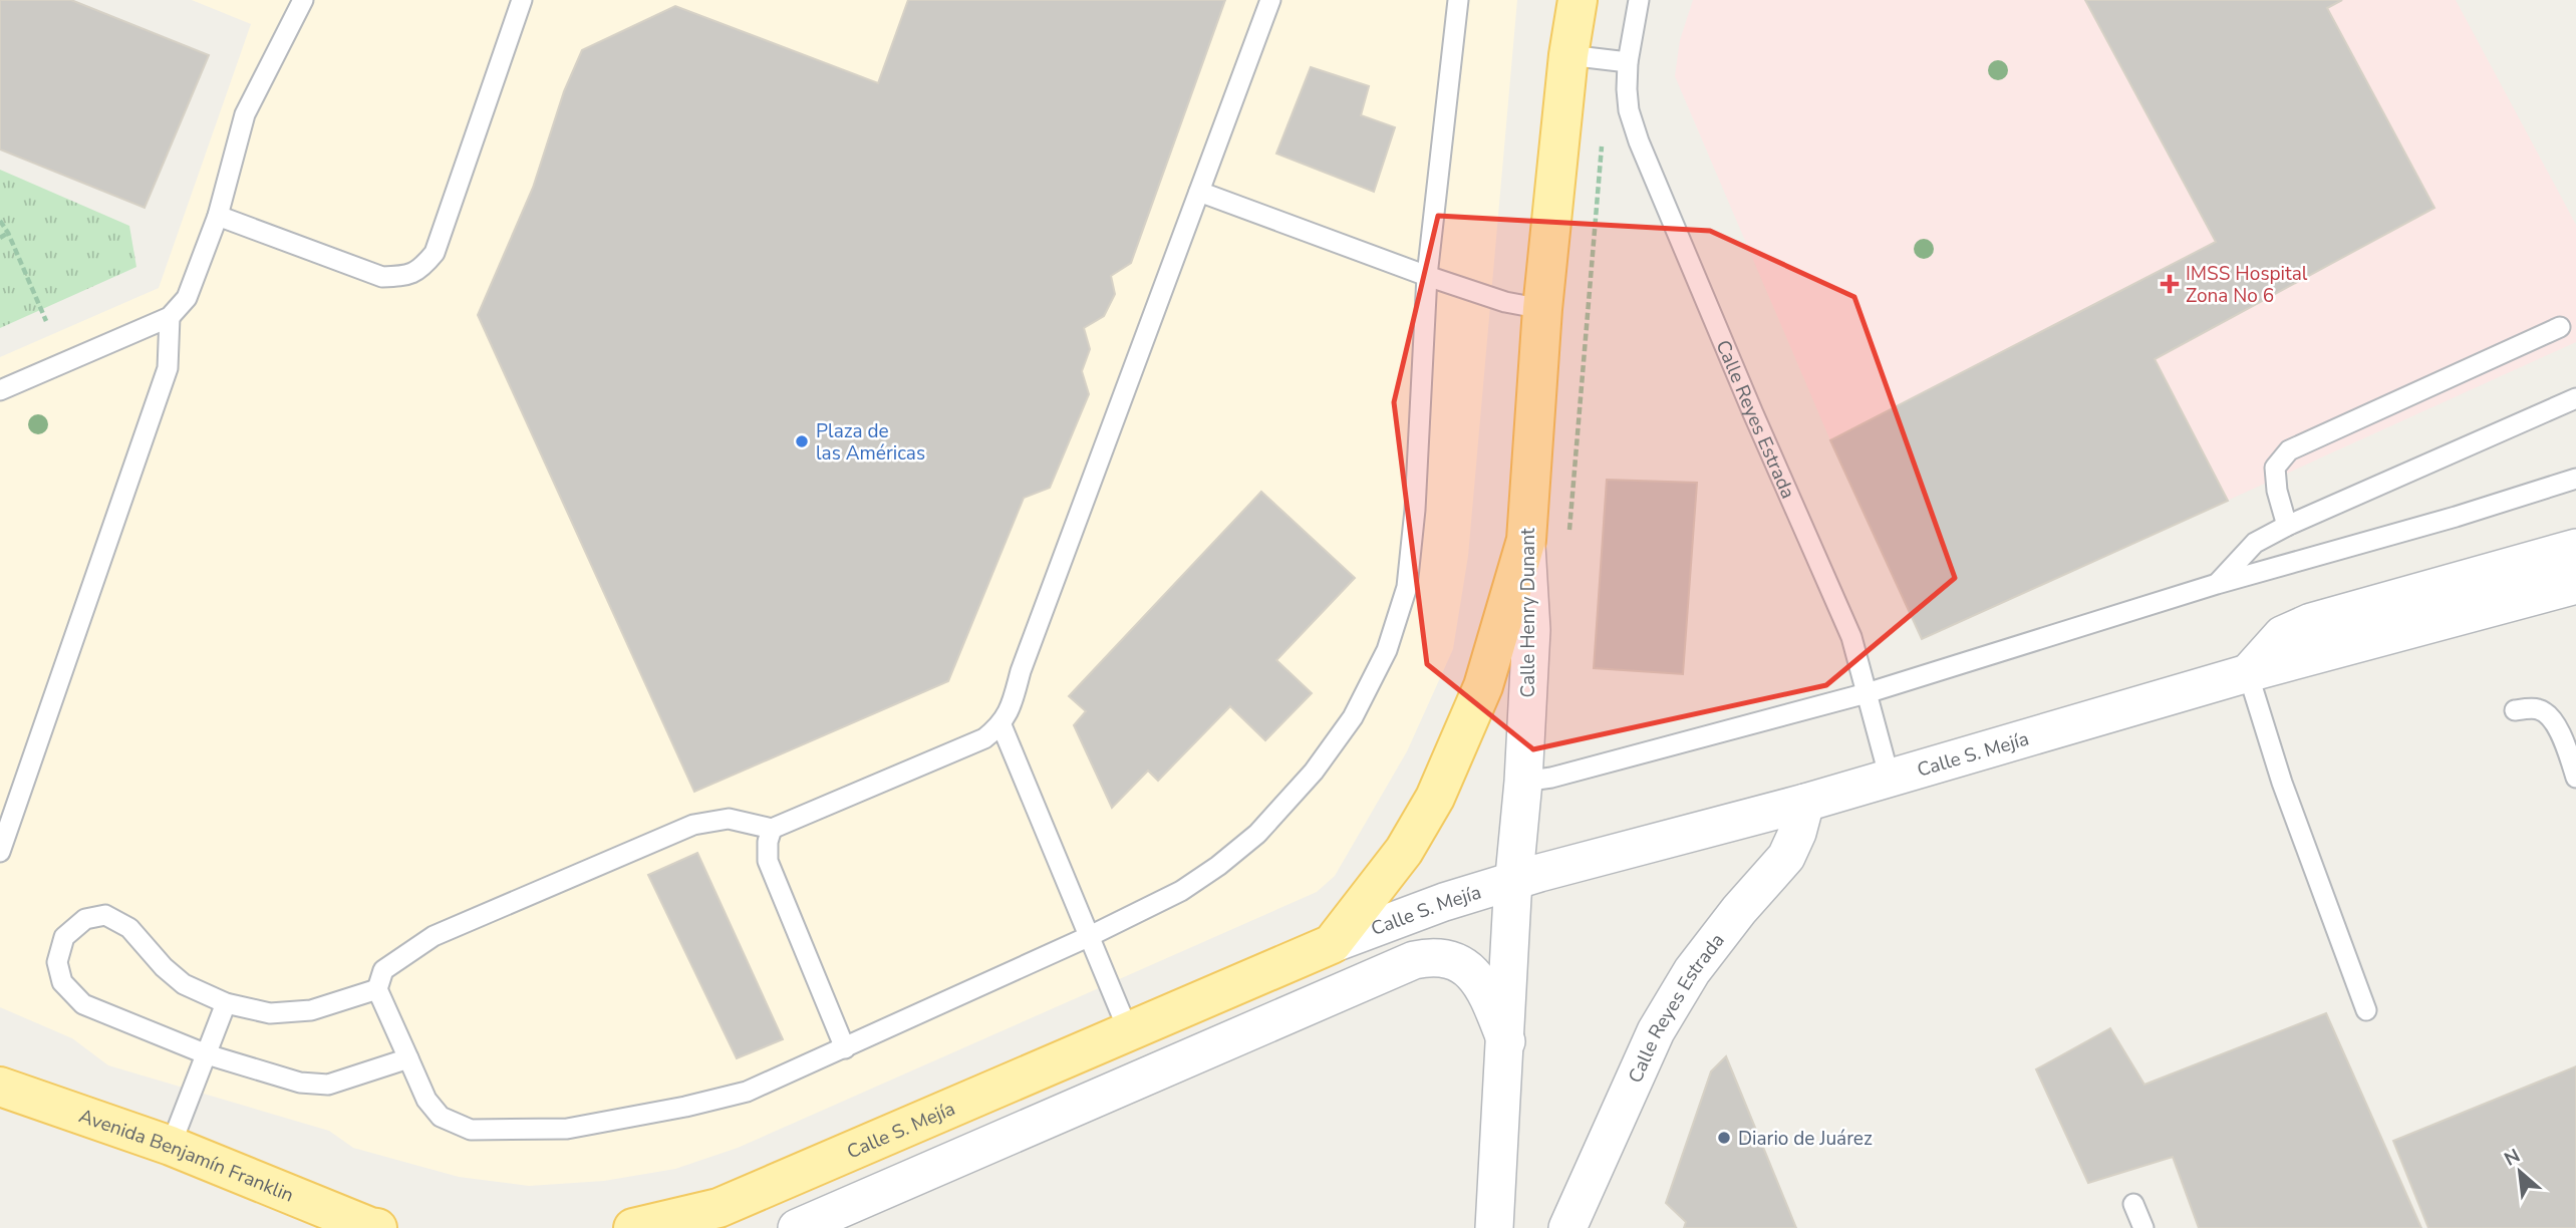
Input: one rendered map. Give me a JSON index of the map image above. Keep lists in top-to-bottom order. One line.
{"streets":{"main road":["Calle Henry Dunant","Calle S. Mejía","Avenida Benjamín Franklin"],"street":["Calle Reyes Estrada"]},"crossings":[["Calle Reyes Estrada","Calle S. Mejía"],["Calle Henry Dunant","Calle S. Mejía"]],"places":{"health":["IMSS Hospital Zona No 6"],"other":["Plaza de las Américas","Diario de Juárez"]},"north":"top left"}
